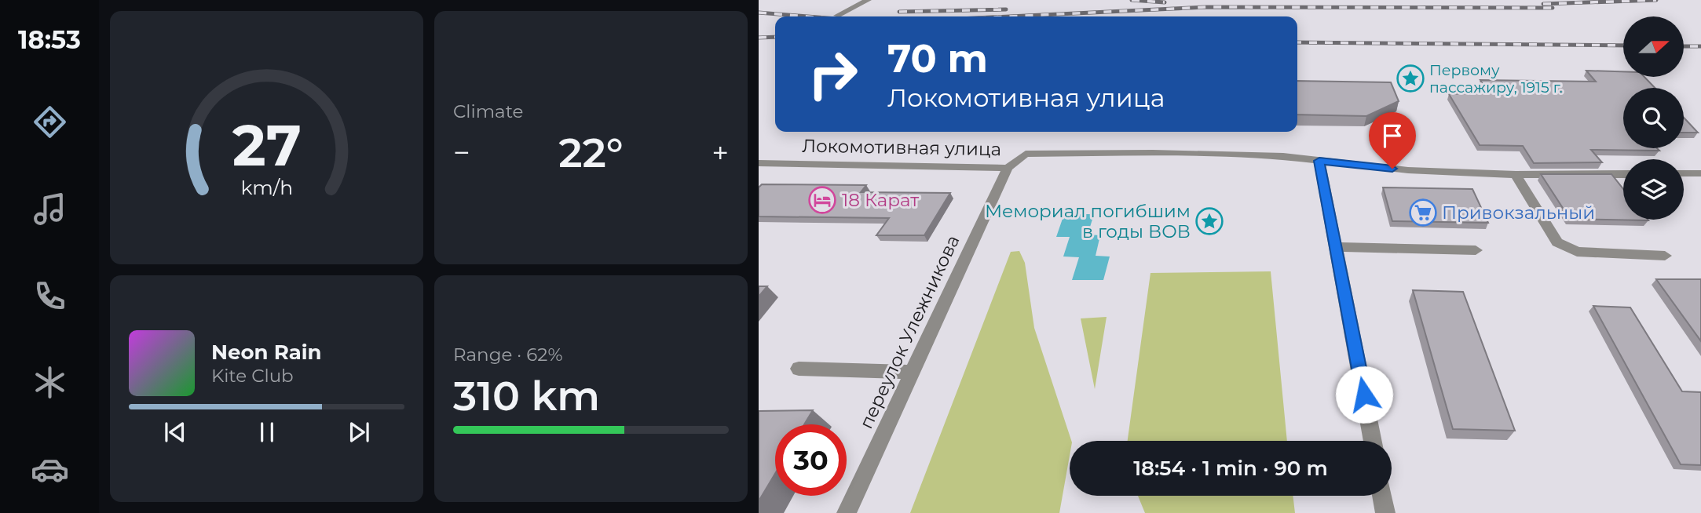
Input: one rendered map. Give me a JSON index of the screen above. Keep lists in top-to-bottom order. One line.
{"streets":{"street":["Локомотивная улица","переулок Улежникова"]},"crossings":[["Локомотивная улица","переулок Улежникова"]],"places":{"place":["Первому пассажиру, 1915 г.","Мемориал погибшим в годы ВОВ"],"hotel":["18 Карат"],"supermarket":["Привокзальный"]},"north":"right","page":{"tabs":"18:53","tile":["Climate",["Range · 62%","310 km"]],"turn":["70 m","Локомотивная улица"],"heat":["−","22°","+"],"song":["Neon Rain","Kite Club"],"limit":"30","trip":"18:54 · 1 min · 90 m","gauge":["27","km/h"]}}
